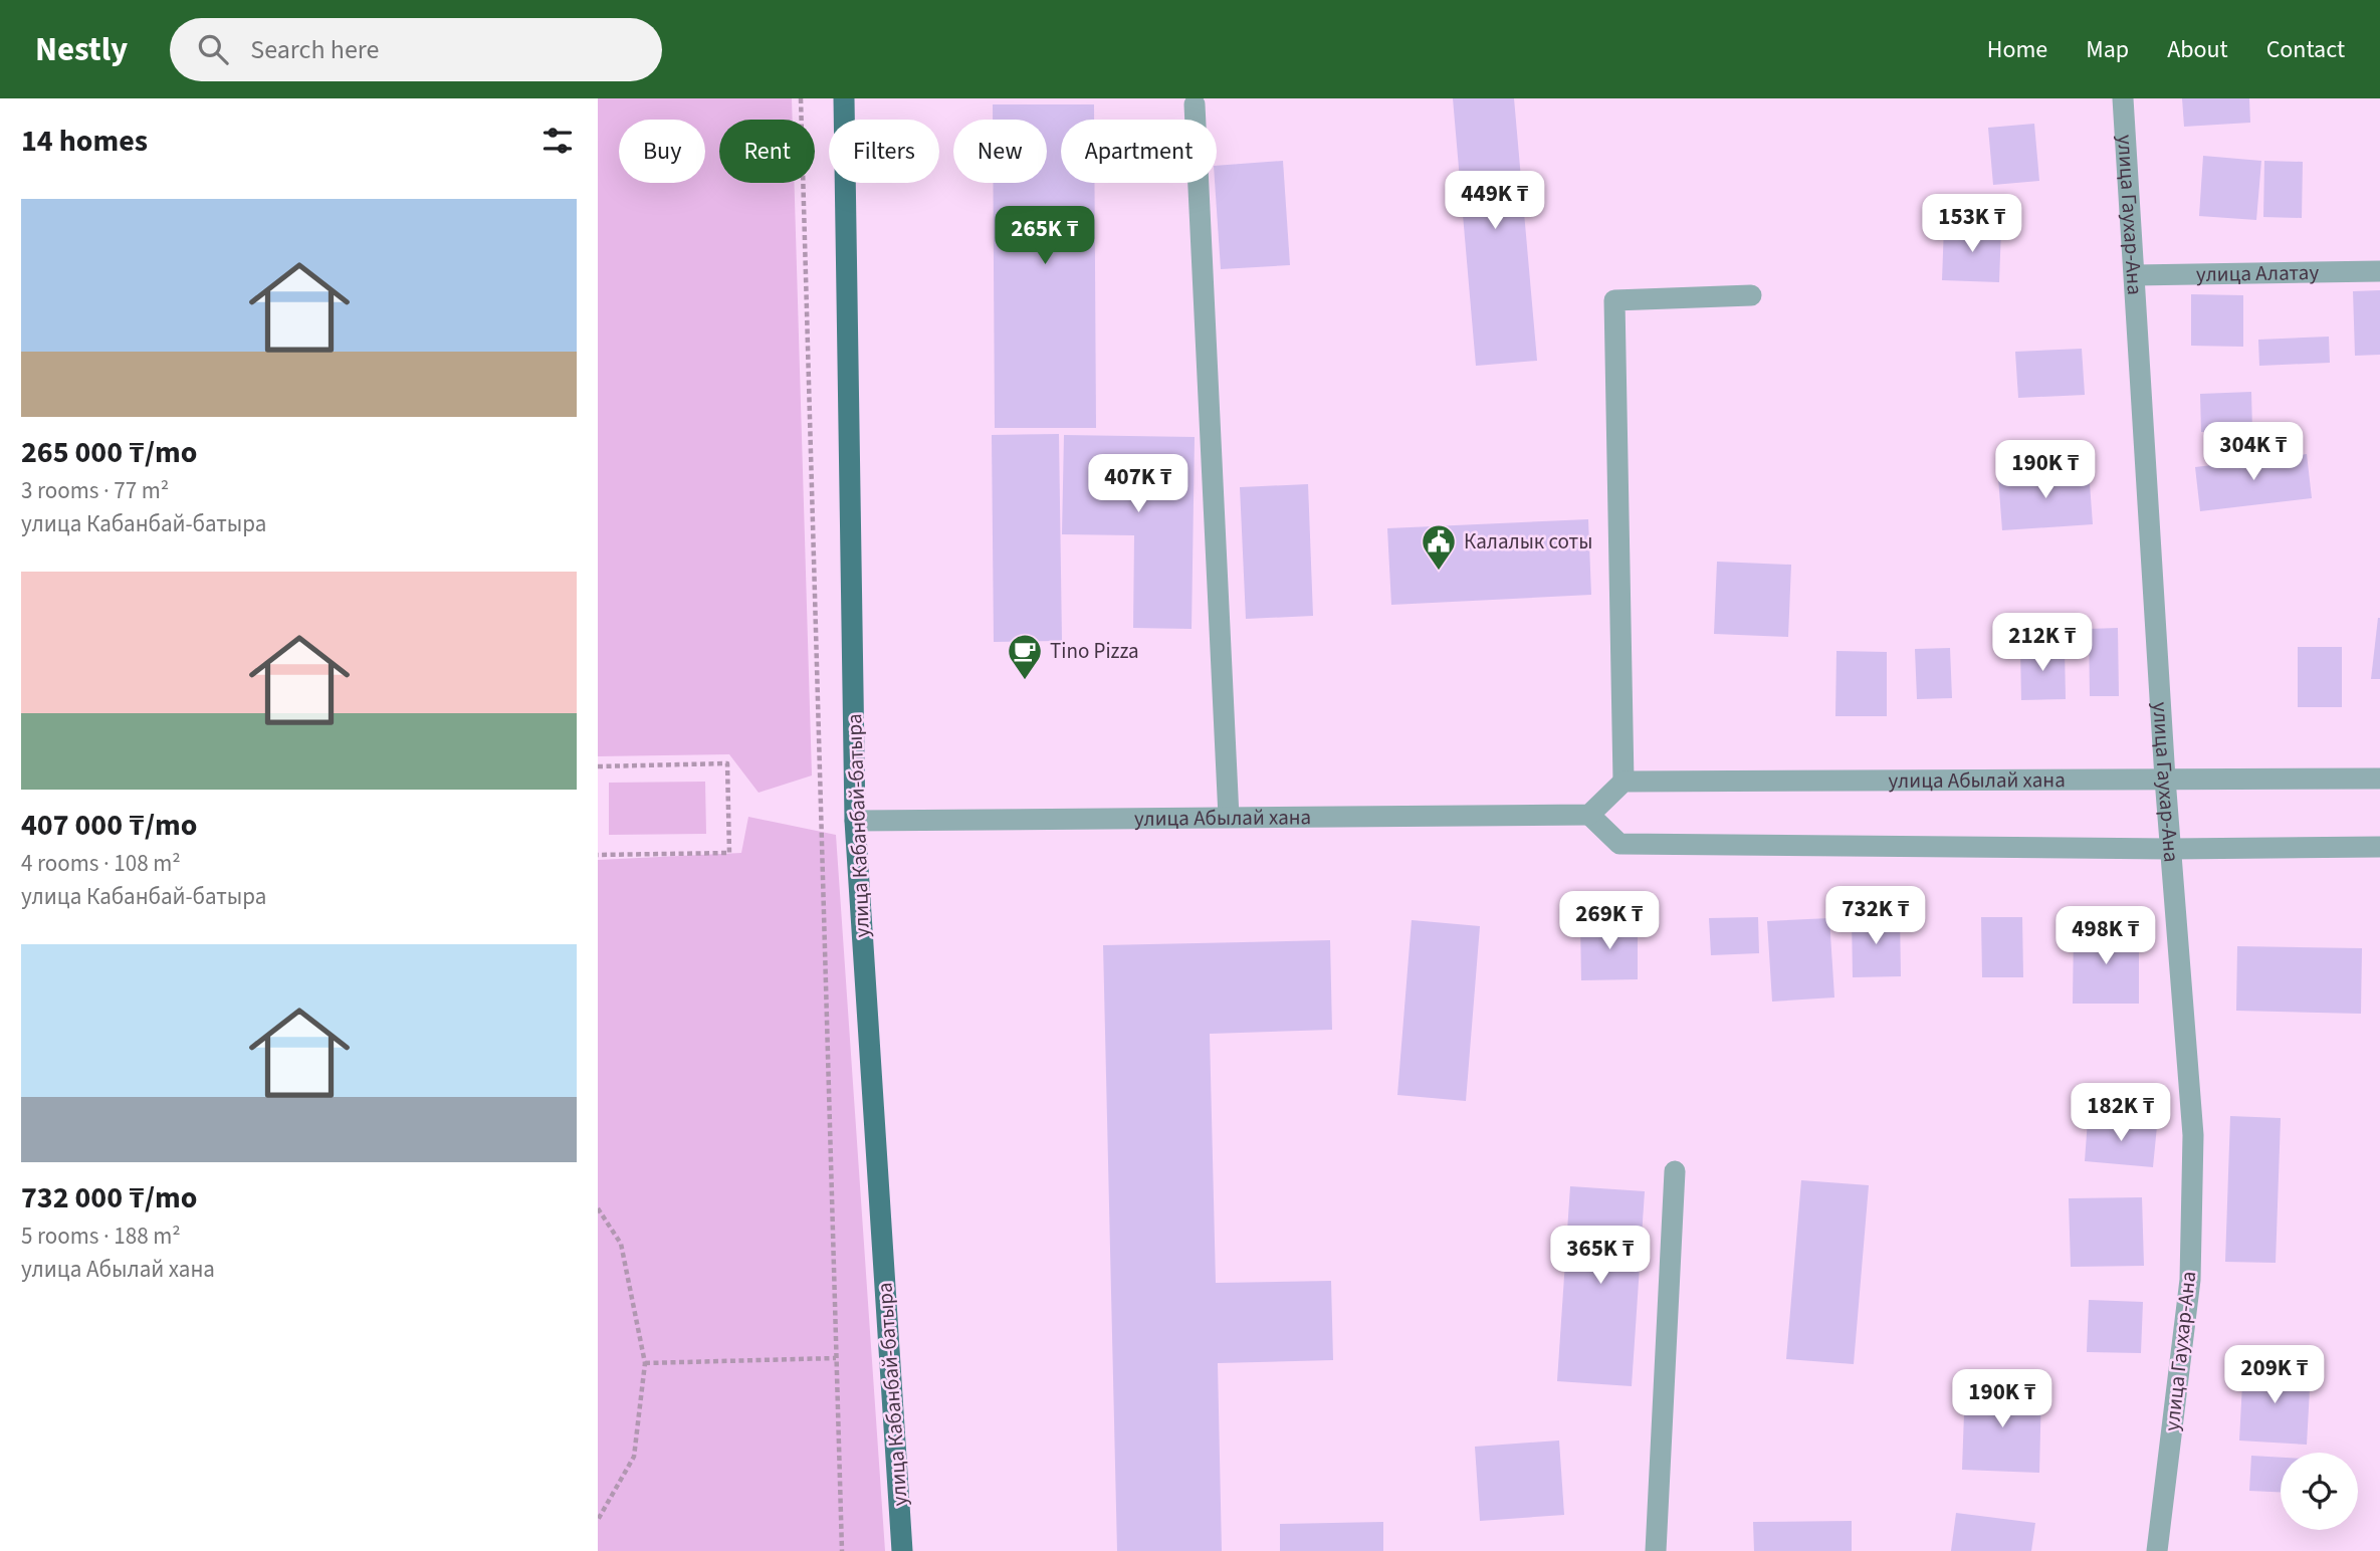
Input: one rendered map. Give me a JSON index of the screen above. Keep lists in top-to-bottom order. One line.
{"streets":{"main road":["улица Кабанбай-батыра"],"street":["улица Гаухар-Ана","улица Алатау","улица Абылай хана"]},"crossings":[["улица Гаухар-Ана","улица Алатау"],["улица Гаухар-Ана","улица Абылай хана"],["улица Абылай хана","улица Кабанбай-батыра"]],"places":{"public building":["Калалык соты"],"cafe":["Tino Pizza"]},"page":{"header":"Nestly","search":"Search here","nav":["Home","Map","About","Contact"],"heading":"14 homes","chip":["Buy","Rent","Filters","New","Apartment"],"price":["449K ₸","153K ₸","265K ₸","304K ₸","190K ₸","407K ₸","212K ₸","732K ₸","269K ₸","498K ₸","182K ₸","365K ₸","209K ₸","190K ₸"],"list":[{"name":"265 000 ₸/mo","note":"3 rooms · 77 m² · улица Кабанбай-батыра"},{"name":"407 000 ₸/mo","note":"4 rooms · 108 m² · улица Кабанбай-батыра"},{"name":"732 000 ₸/mo","note":"5 rooms · 188 m² · улица Абылай хана"}]}}
